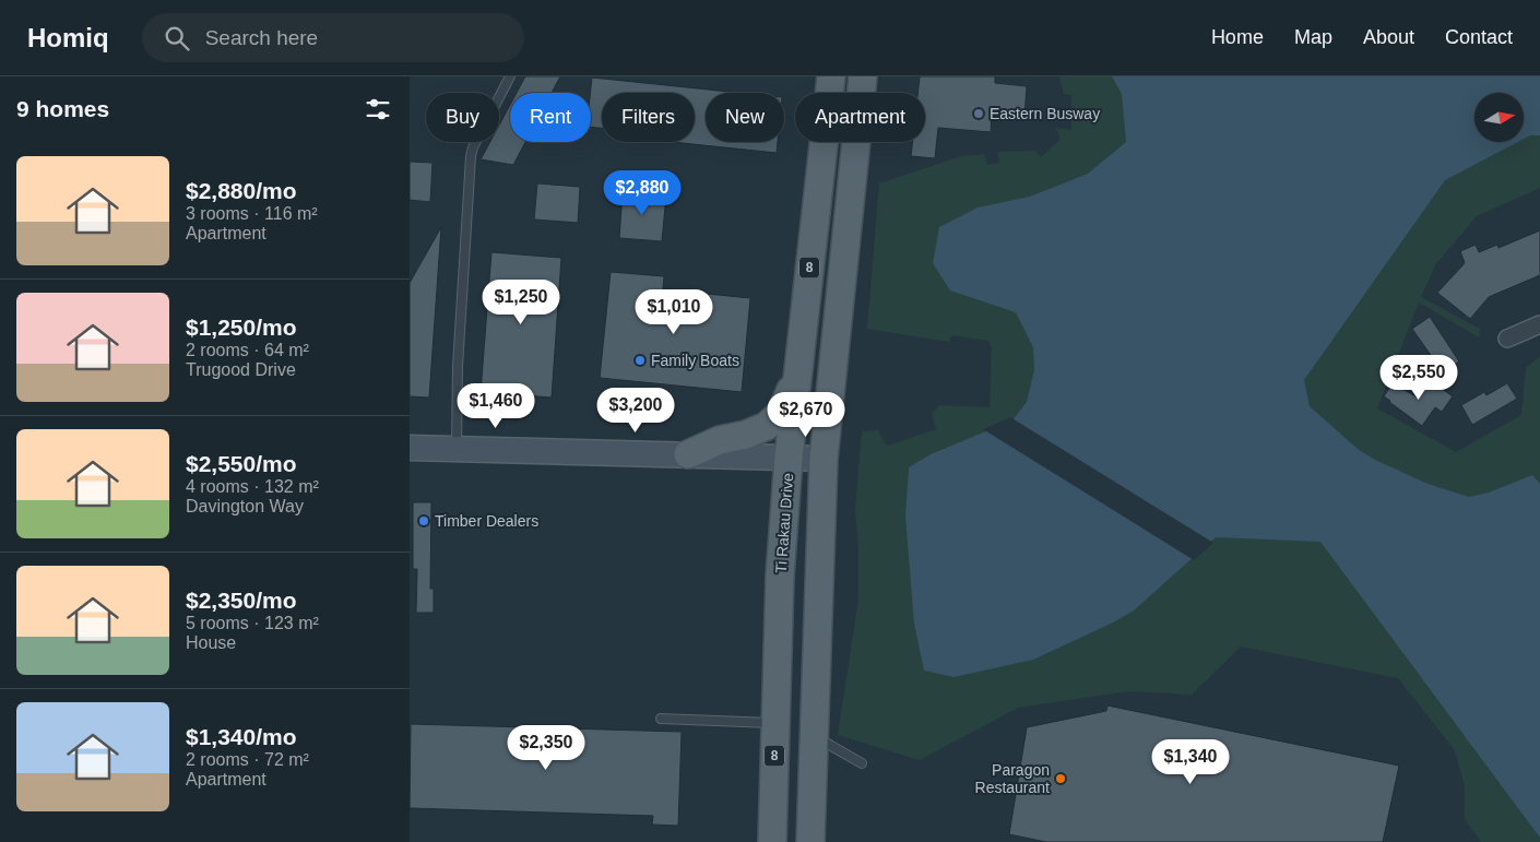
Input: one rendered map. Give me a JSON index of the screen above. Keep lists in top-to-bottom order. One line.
{"streets":{"main road":["8","Ti Rakau Drive"]},"places":["Eastern Busway","Family Boats","Timber Dealers","Paragon Restaurant"],"north":"right","page":{"header":"Homiq","search":"Search here","nav":["Home","Map","About","Contact"],"heading":"9 homes","chip":["Buy","Rent","Filters","New","Apartment"],"list":[{"name":"$2,880/mo","note":"3 rooms · 116 m² · Apartment"},{"name":"$1,250/mo","note":"2 rooms · 64 m² · Trugood Drive"},{"name":"$2,550/mo","note":"4 rooms · 132 m² · Davington Way"},{"name":"$2,350/mo","note":"5 rooms · 123 m² · House"},{"name":"$1,340/mo","note":"2 rooms · 72 m² · Apartment"}],"price":["$2,880","$1,250","$1,010","$2,550","$1,460","$3,200","$2,670","$2,350","$1,340"]}}
